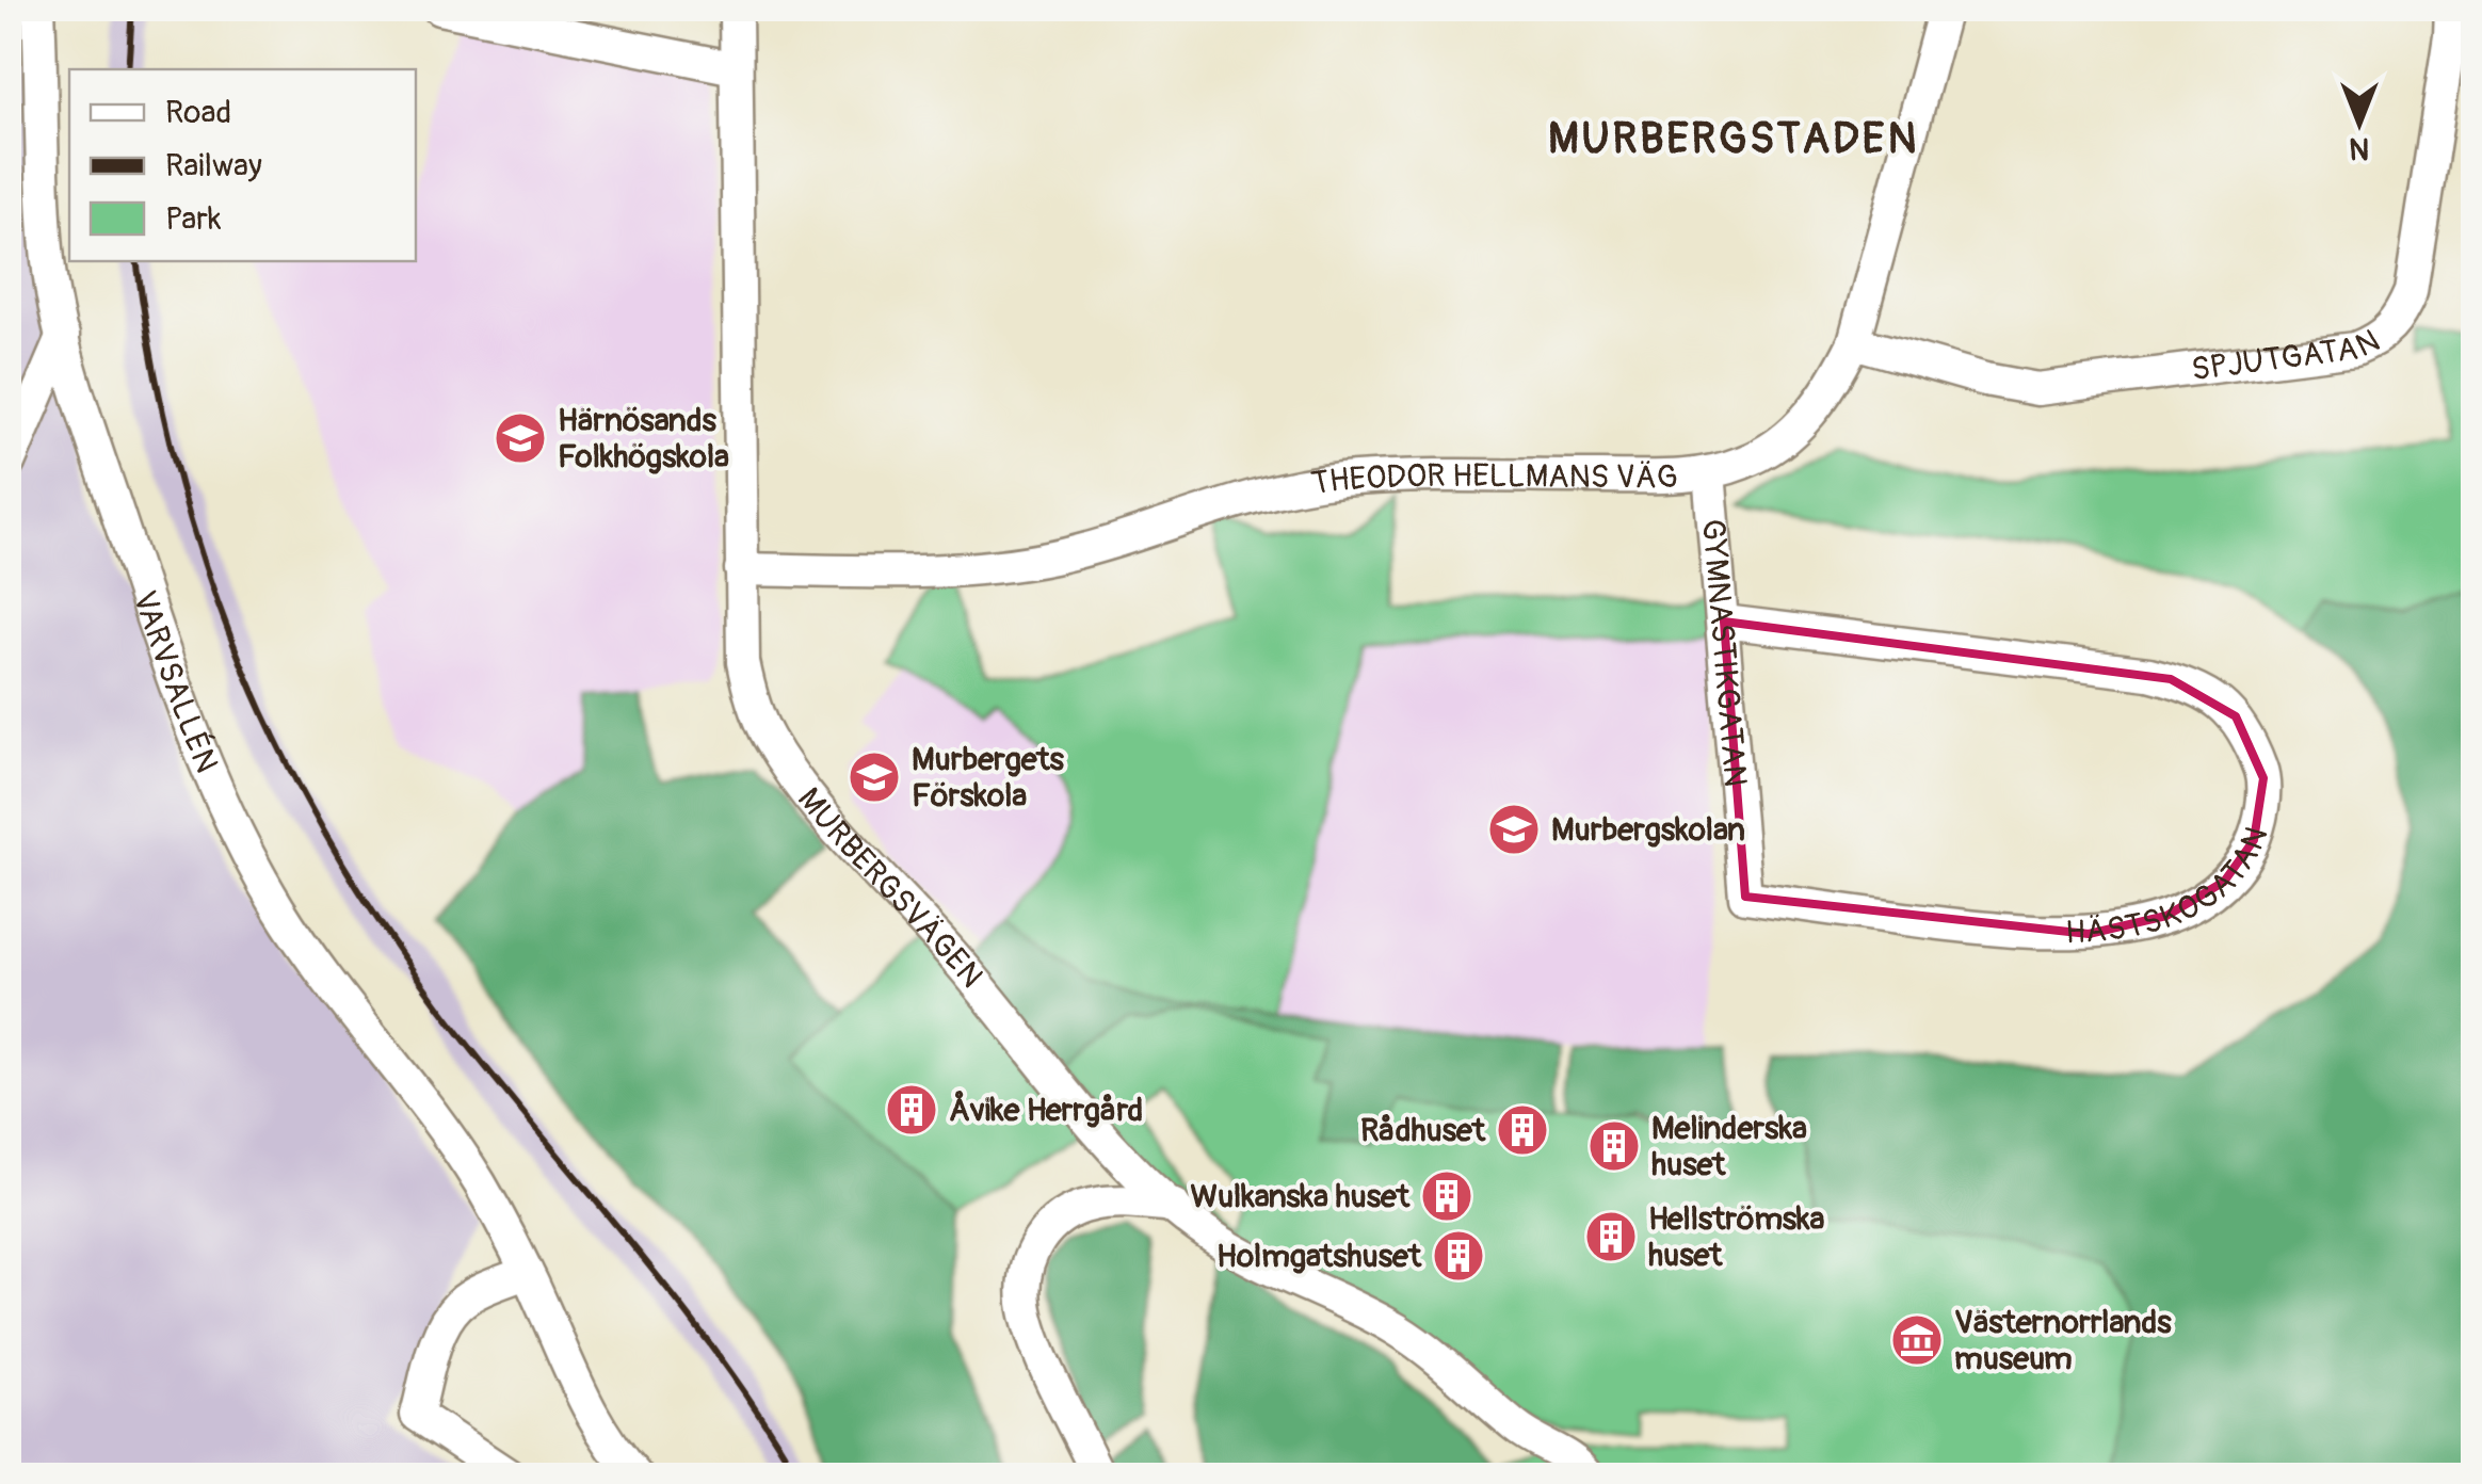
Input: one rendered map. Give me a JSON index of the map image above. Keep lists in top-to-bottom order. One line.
{"streets":{"street":["SPJUTGATAN","THEODOR HELLMANS VÄG","GYMNASTIKGATAN","VARVSALLÉN","HÄSTSKOGATAN","MURBERGSVÄGEN"]},"crossings":[["SPJUTGATAN","THEODOR HELLMANS VÄG"],["THEODOR HELLMANS VÄG","GYMNASTIKGATAN"],["THEODOR HELLMANS VÄG","MURBERGSVÄGEN"],["GYMNASTIKGATAN","HÄSTSKOGATAN"]],"districts":["MURBERGSTADEN"],"places":{"school or university":["Härnösands Folkhögskola","Murbergets Förskola","Murbergskolan"],"building":["Åvike Herrgård","Rådhuset","Melinderska huset","Wulkanska huset","Hellströmska huset","Holmgatshuset"],"museum":["Västernorrlands museum"]},"legend":["Road","Railway","Park"],"north":"bottom"}
